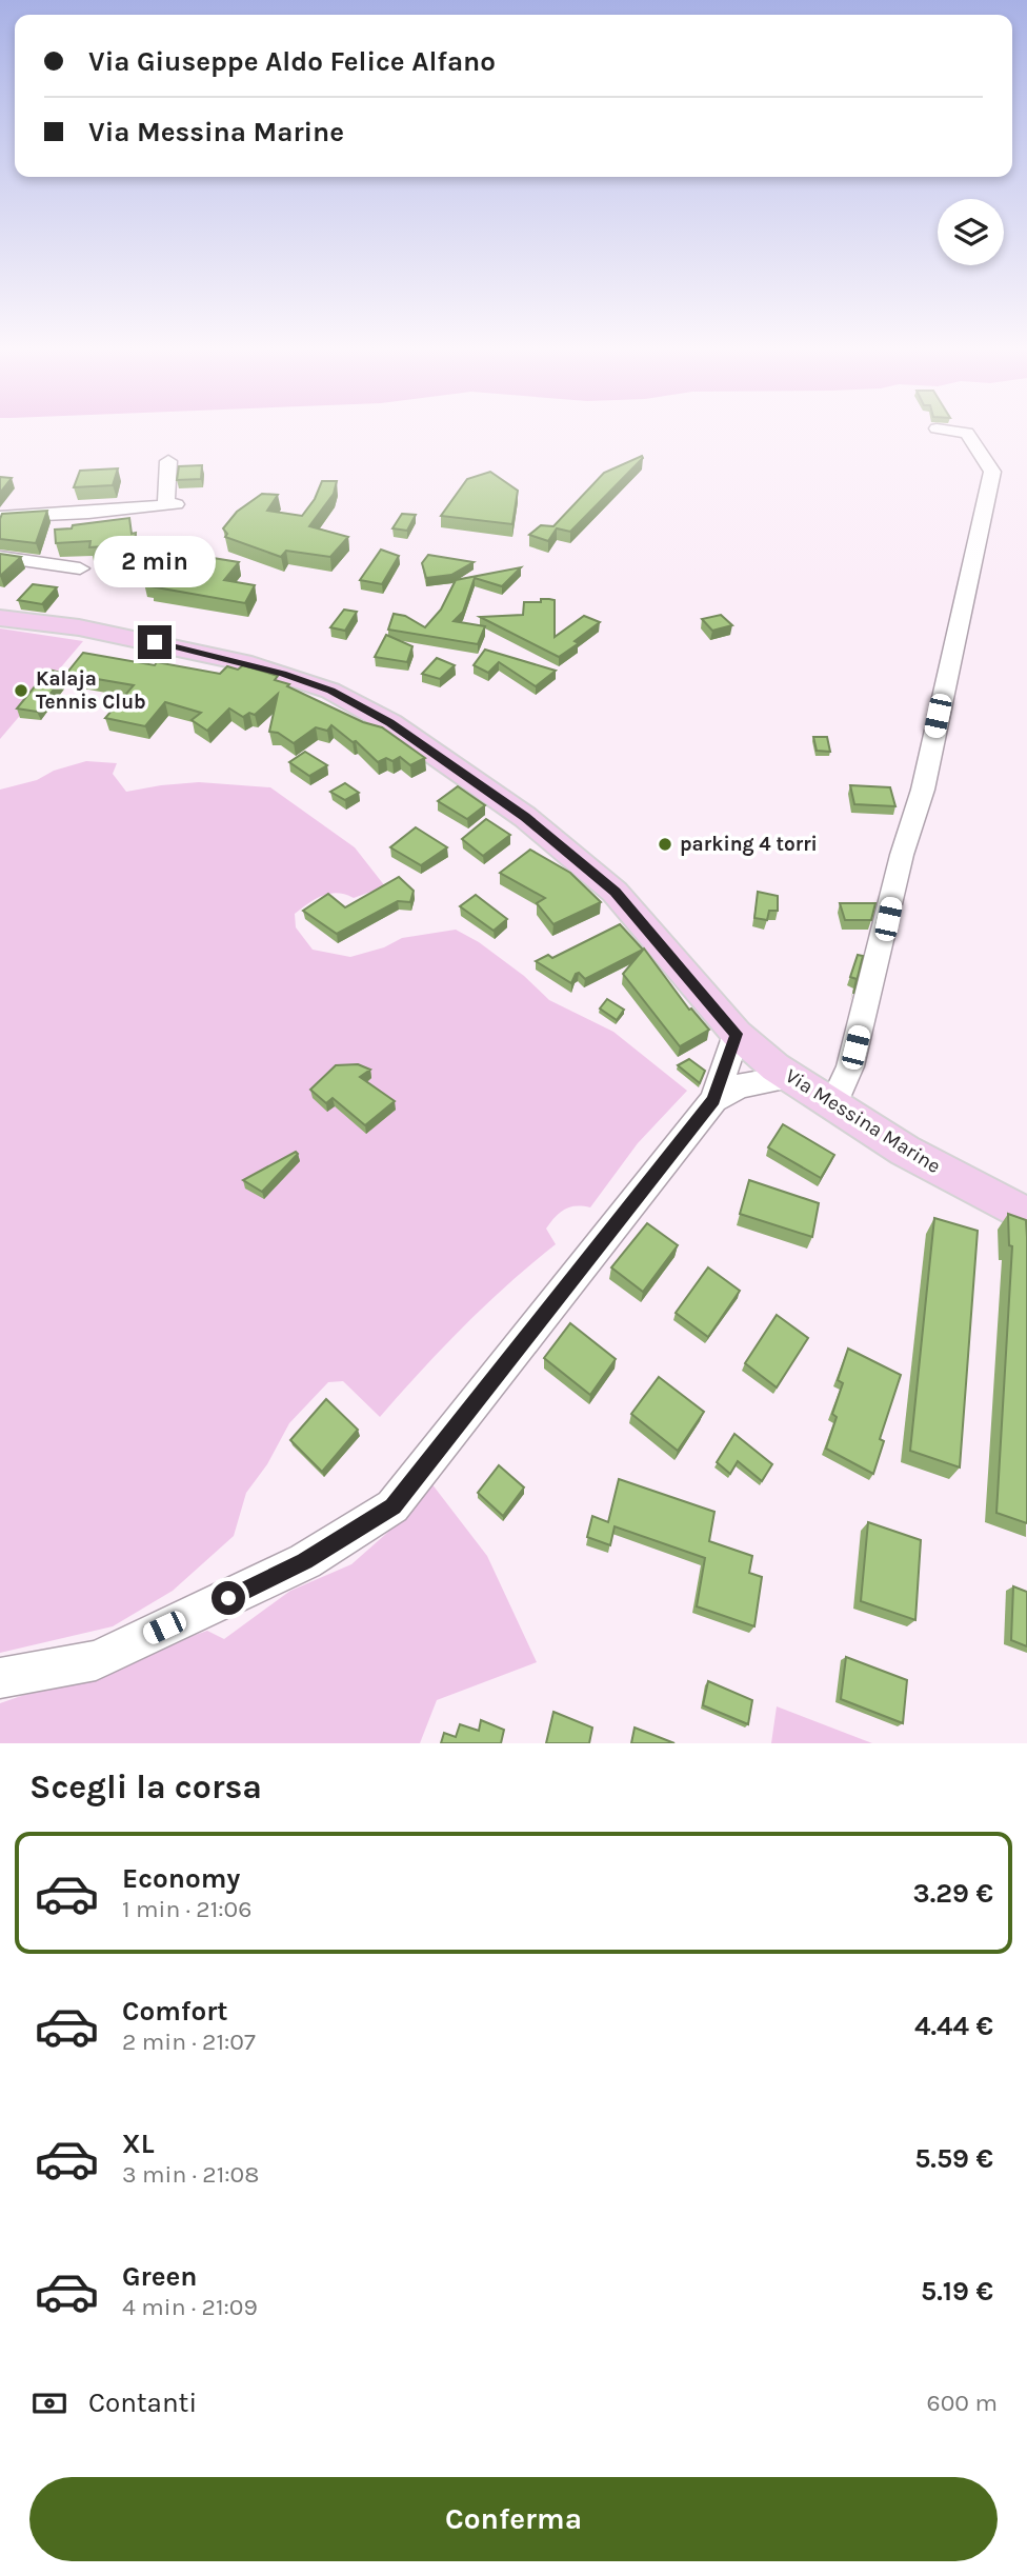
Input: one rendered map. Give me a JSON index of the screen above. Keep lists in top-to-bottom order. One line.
{"streets":{"main road":["Via Messina Marine"]},"places":["Kalaja Tennis Club","parking 4 torri"],"page":{"banner":["Via Giuseppe Aldo Felice Alfano","Via Messina Marine"],"bubble":"2 min","heading":"Scegli la corsa","list":[{"name":"Economy","note":"1 min · 21:06","value":"3.29 €"},{"name":"Comfort","note":"2 min · 21:07","value":"4.44 €"},{"name":"XL","note":"3 min · 21:08","value":"5.59 €"},{"name":"Green","note":"4 min · 21:09","value":"5.19 €"}],"pay":["Contanti","600 m"],"buttons":"Conferma"}}
